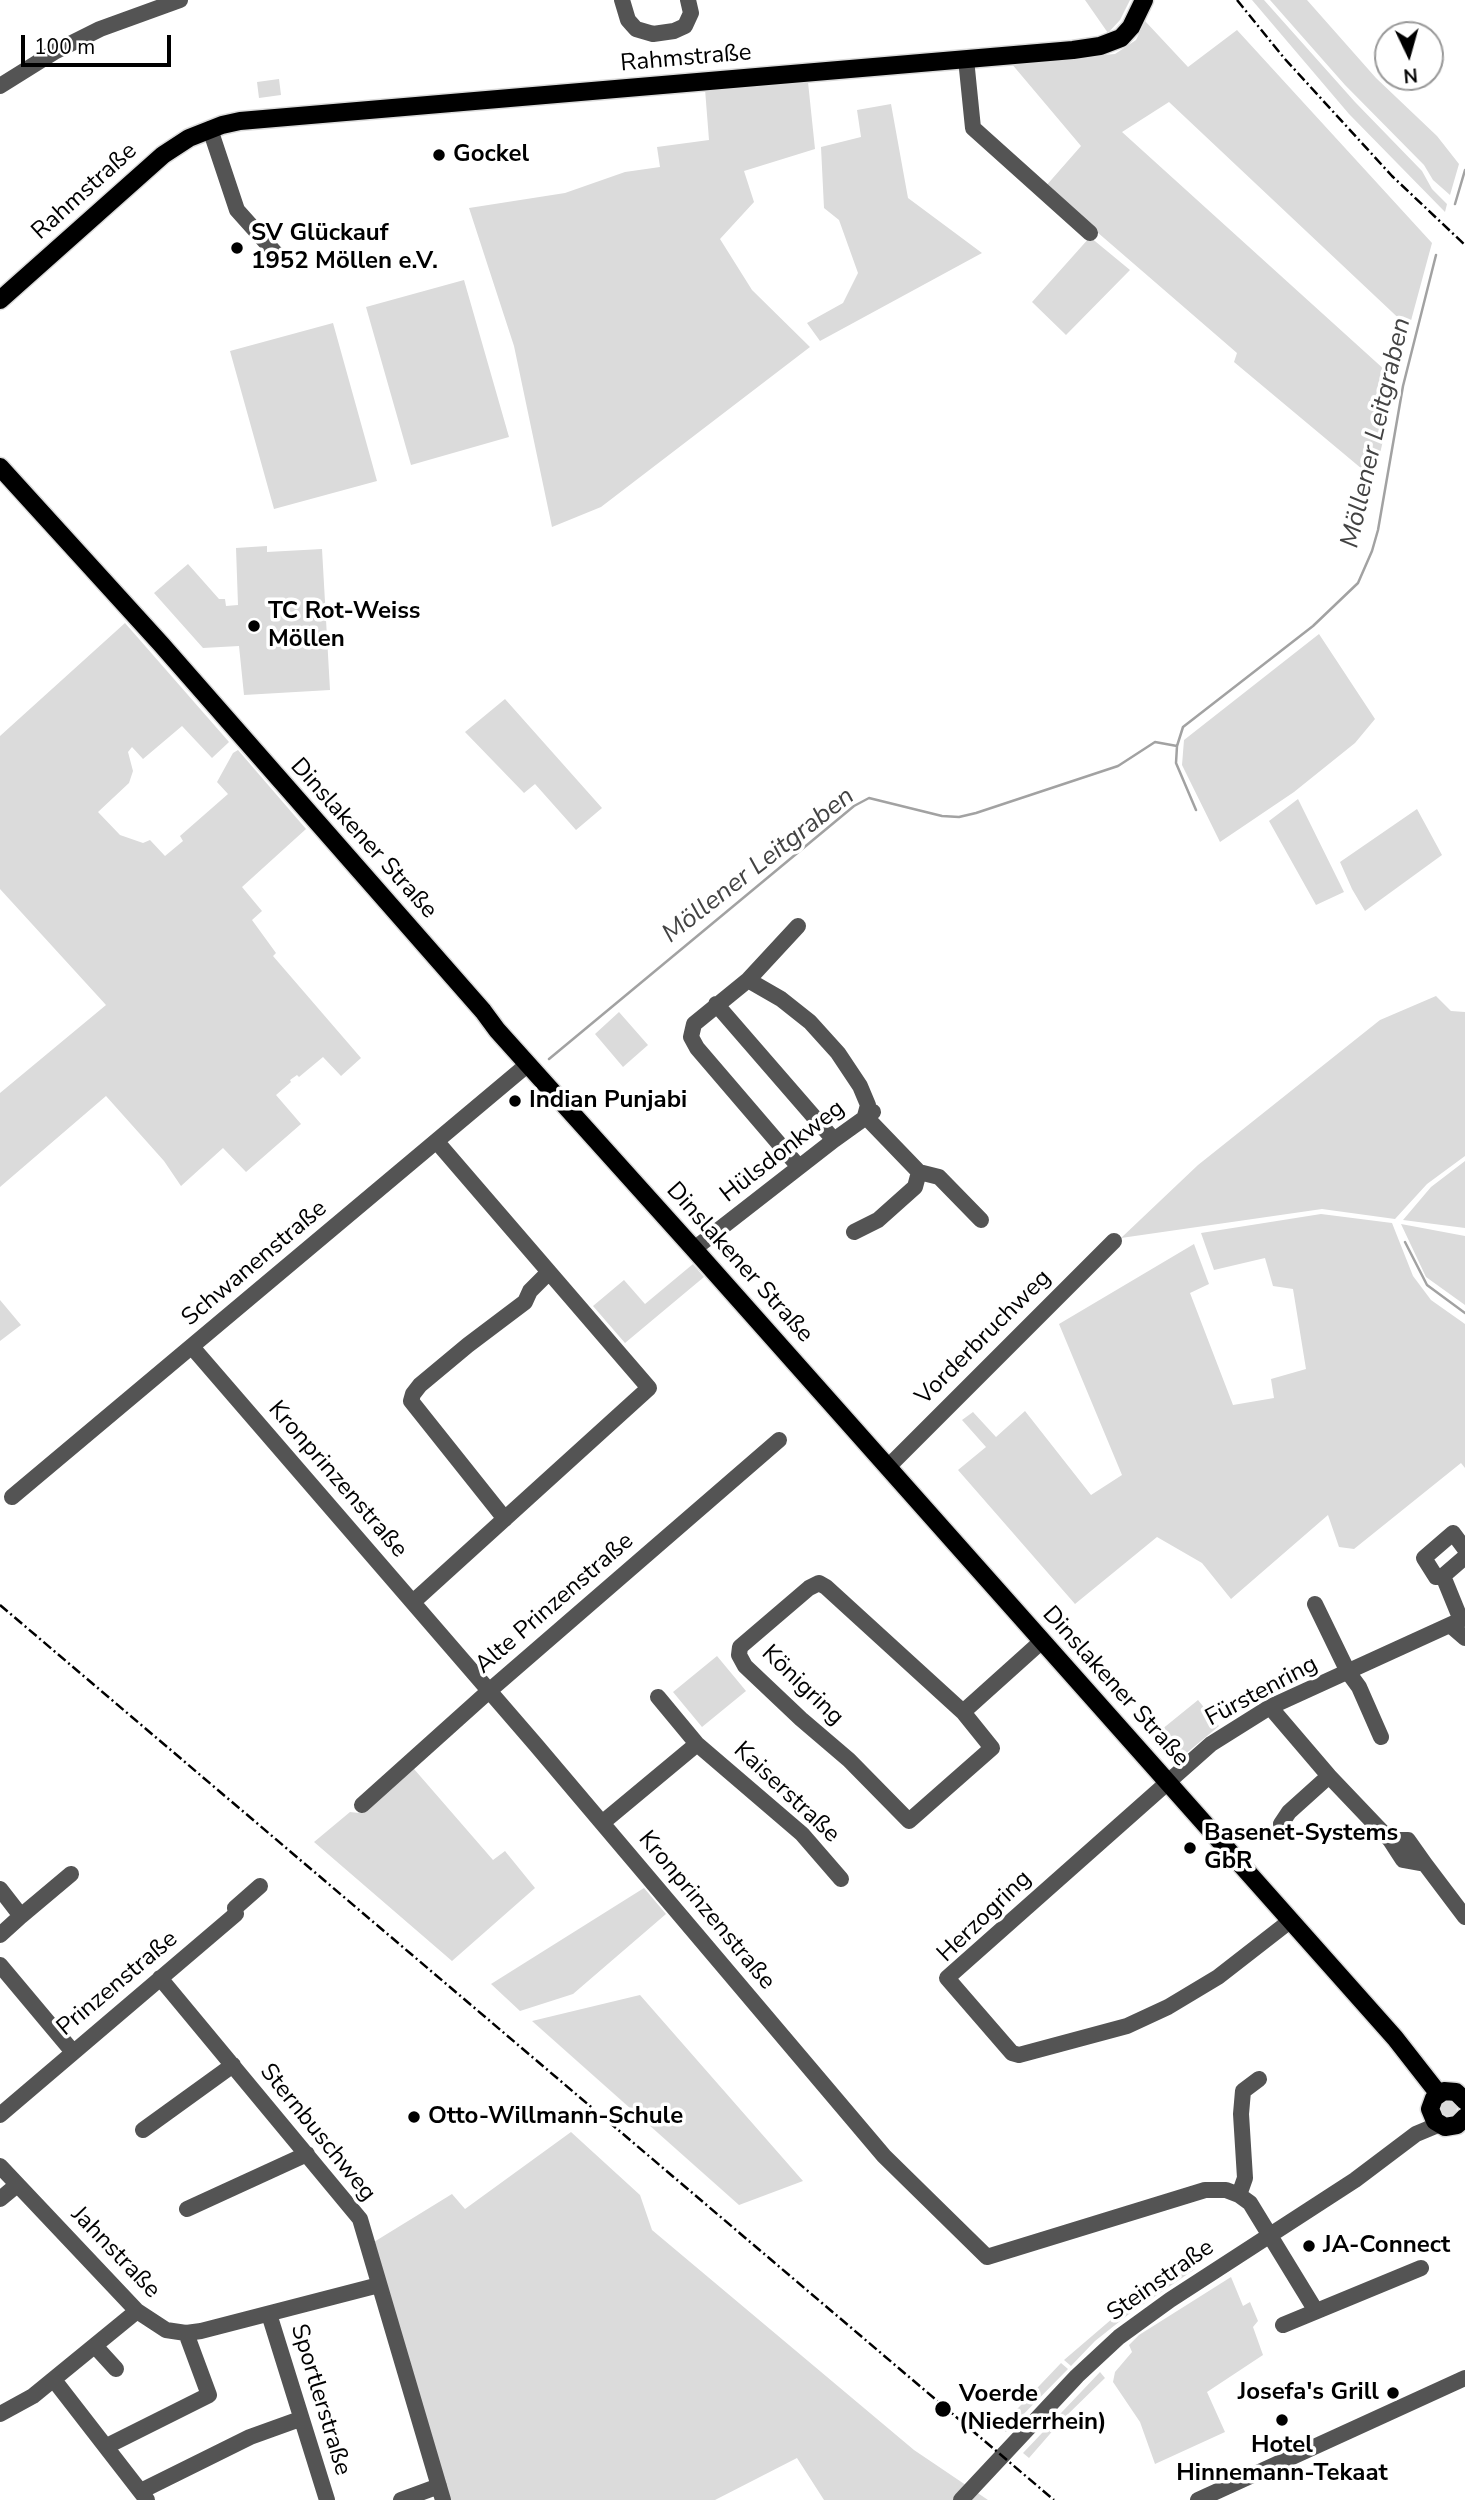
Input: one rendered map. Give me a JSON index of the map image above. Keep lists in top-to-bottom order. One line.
{"streets":{"main road":["Rahmstraße","Dinslakener Straße"],"street":["Hülsdonkweg","Schwanenstraße","Vorderbruchweg","Kronprinzenstraße","Alte Prinzenstraße","Königring","Fürstenring","Kaiserstraße","Herzogring","Prinzenstraße","Sternbuschweg","Jahnstraße","Steinstraße","Sportlerstraße"]},"crossings":[["Dinslakener Straße","Hülsdonkweg"],["Dinslakener Straße","Schwanenstraße"],["Dinslakener Straße","Vorderbruchweg"],["Dinslakener Straße","Fürstenring"],["Dinslakener Straße","Herzogring"],["Dinslakener Straße","Steinstraße"],["Schwanenstraße","Kronprinzenstraße"],["Kronprinzenstraße","Alte Prinzenstraße"],["Kronprinzenstraße","Kaiserstraße"],["Fürstenring","Herzogring"],["Prinzenstraße","Sternbuschweg"]],"water":["Möllener Leitgraben"],"places":["Gockel","SV Glückauf 1952 Möllen e.V.","TC Rot-Weiss Möllen","Indian Punjabi","Basenet-Systems GbR","Otto-Willmann-Schule","JA-Connect","Josefa's Grill","Voerde (Niederrhein)","Hotel Hinnemann-Tekaat"],"scale_bar":"100 m","north":"bottom"}
